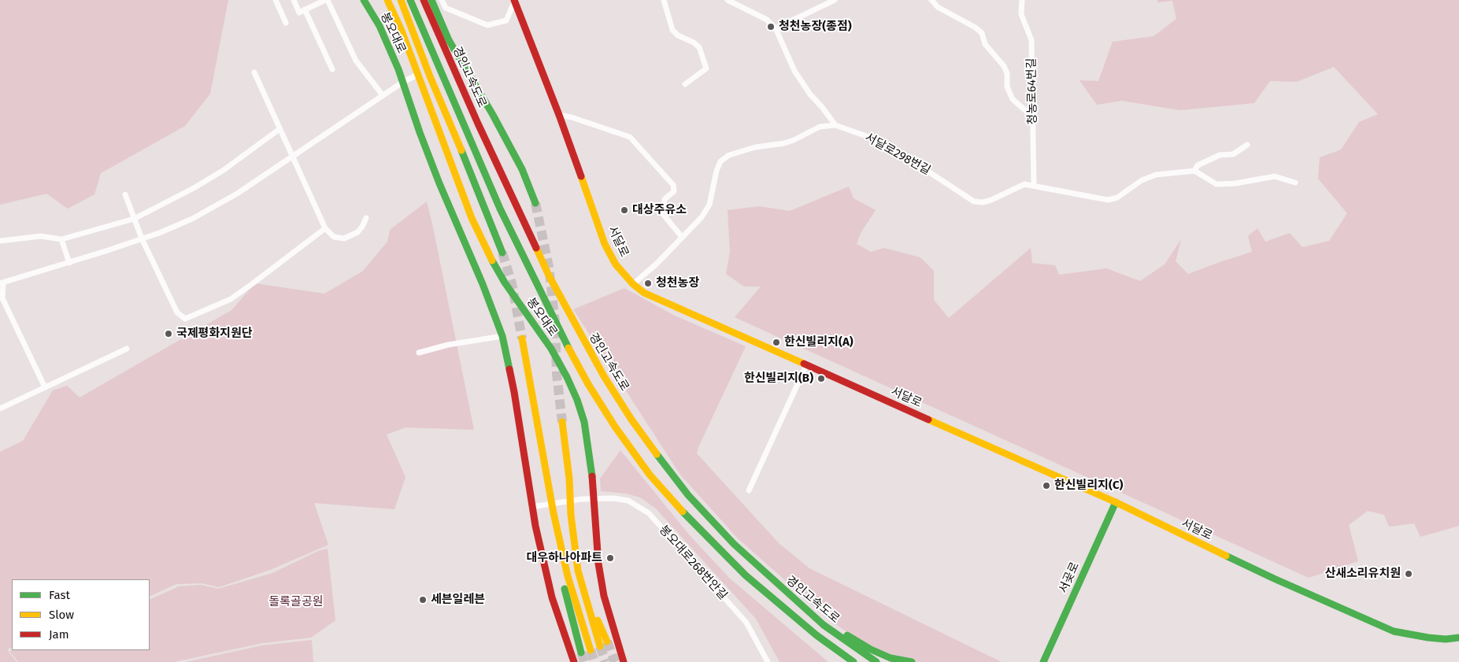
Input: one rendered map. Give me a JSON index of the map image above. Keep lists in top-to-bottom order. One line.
{"streets":{"main road":["봉오대로","경인고속도로","서달로","서곶로"],"street":["청농로64번길","서달로298번길","봉오대로268번안길"]},"crossings":[["봉오대로","봉오대로268번안길"],["청농로64번길","서달로298번길"],["서달로298번길","서달로"],["서달로","서곶로"]],"parks":["돌록골공원"],"places":["청천농장(종점)","대상주유소","청천농장","국제평화지원단","한신빌리지(A)","한신빌리지(B)","한신빌리지(C)","대우하나아파트","산새소리유치원","세븐일레븐"],"legend":["Fast","Slow","Jam"]}
